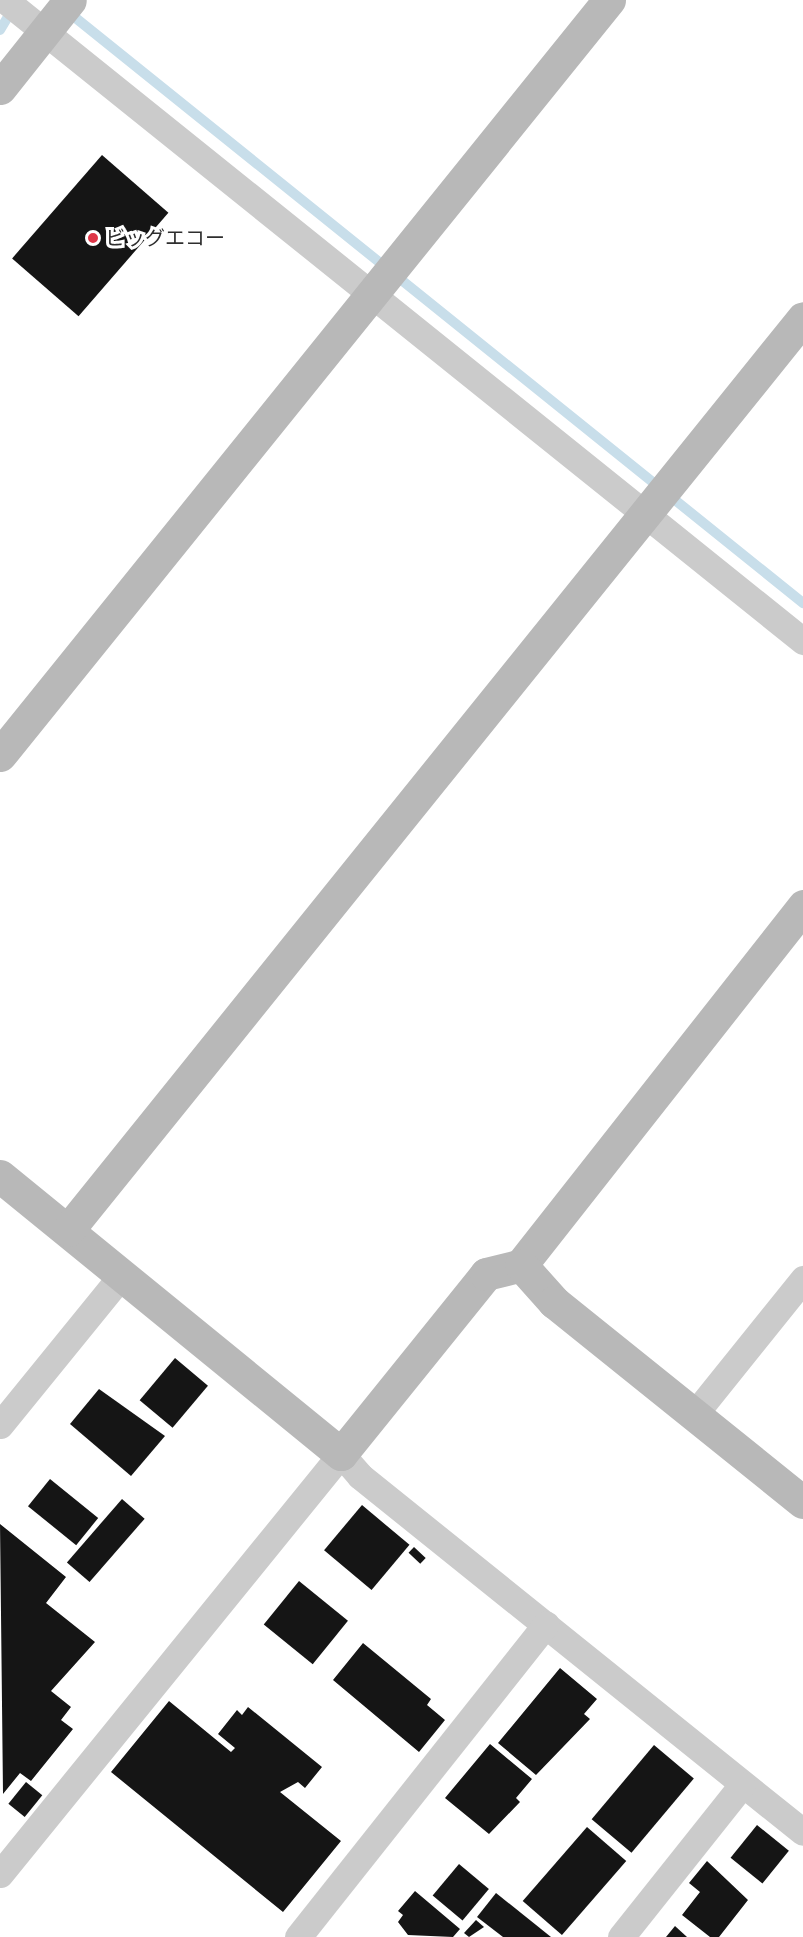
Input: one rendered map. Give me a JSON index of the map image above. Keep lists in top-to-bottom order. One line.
{"places":["ビッグエコー"]}
